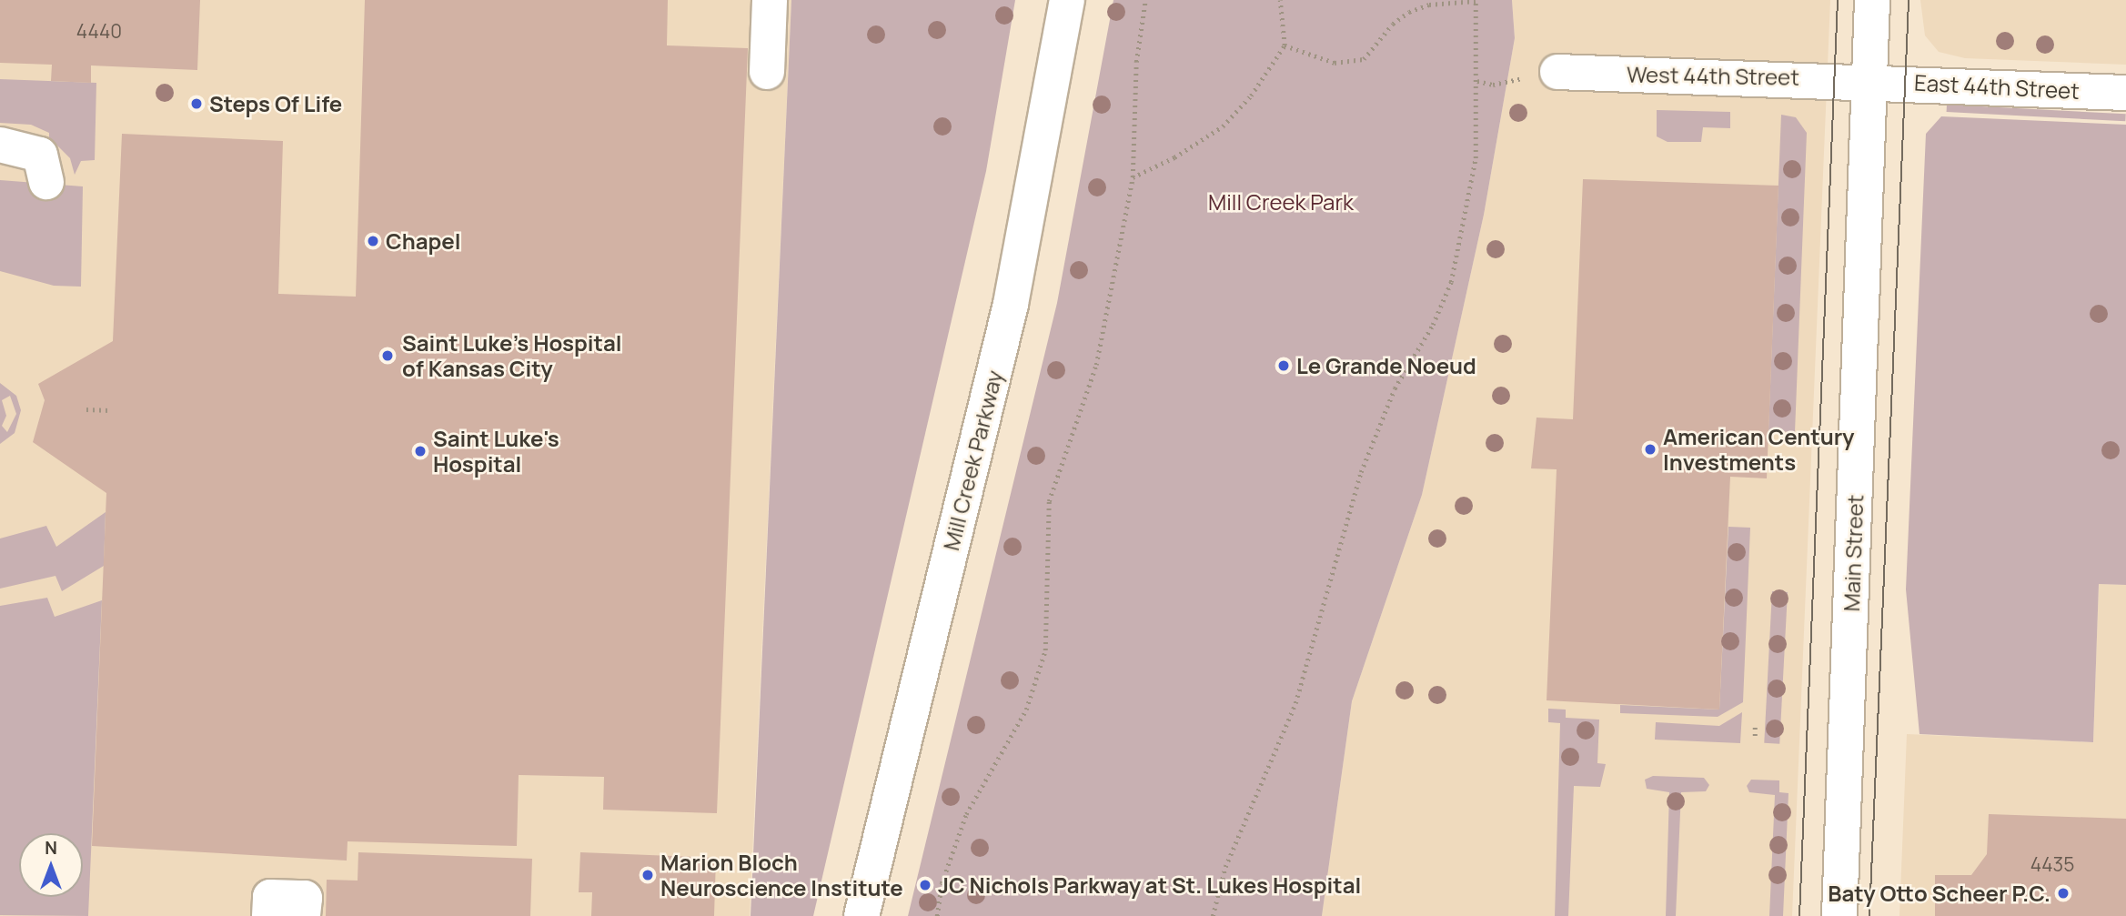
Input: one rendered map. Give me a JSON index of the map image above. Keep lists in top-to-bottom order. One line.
{"streets":{"main road":["West 44th Street","East 44th Street","Mill Creek Parkway","Main Street"]},"crossings":[["West 44th Street","East 44th Street"],["West 44th Street","Main Street"],["East 44th Street","Main Street"]],"parks":["Mill Creek Park"],"places":["Steps Of Life","Chapel","Saint Luke's Hospital of Kansas City","Le Grande Noeud","American Century Investments","Saint Luke's Hospital","Marion Bloch Neuroscience Institute","JC Nichols Parkway at St. Lukes Hospital","Baty Otto Scheer P.C."],"house_numbers":["4440","4435"],"north":"top"}
